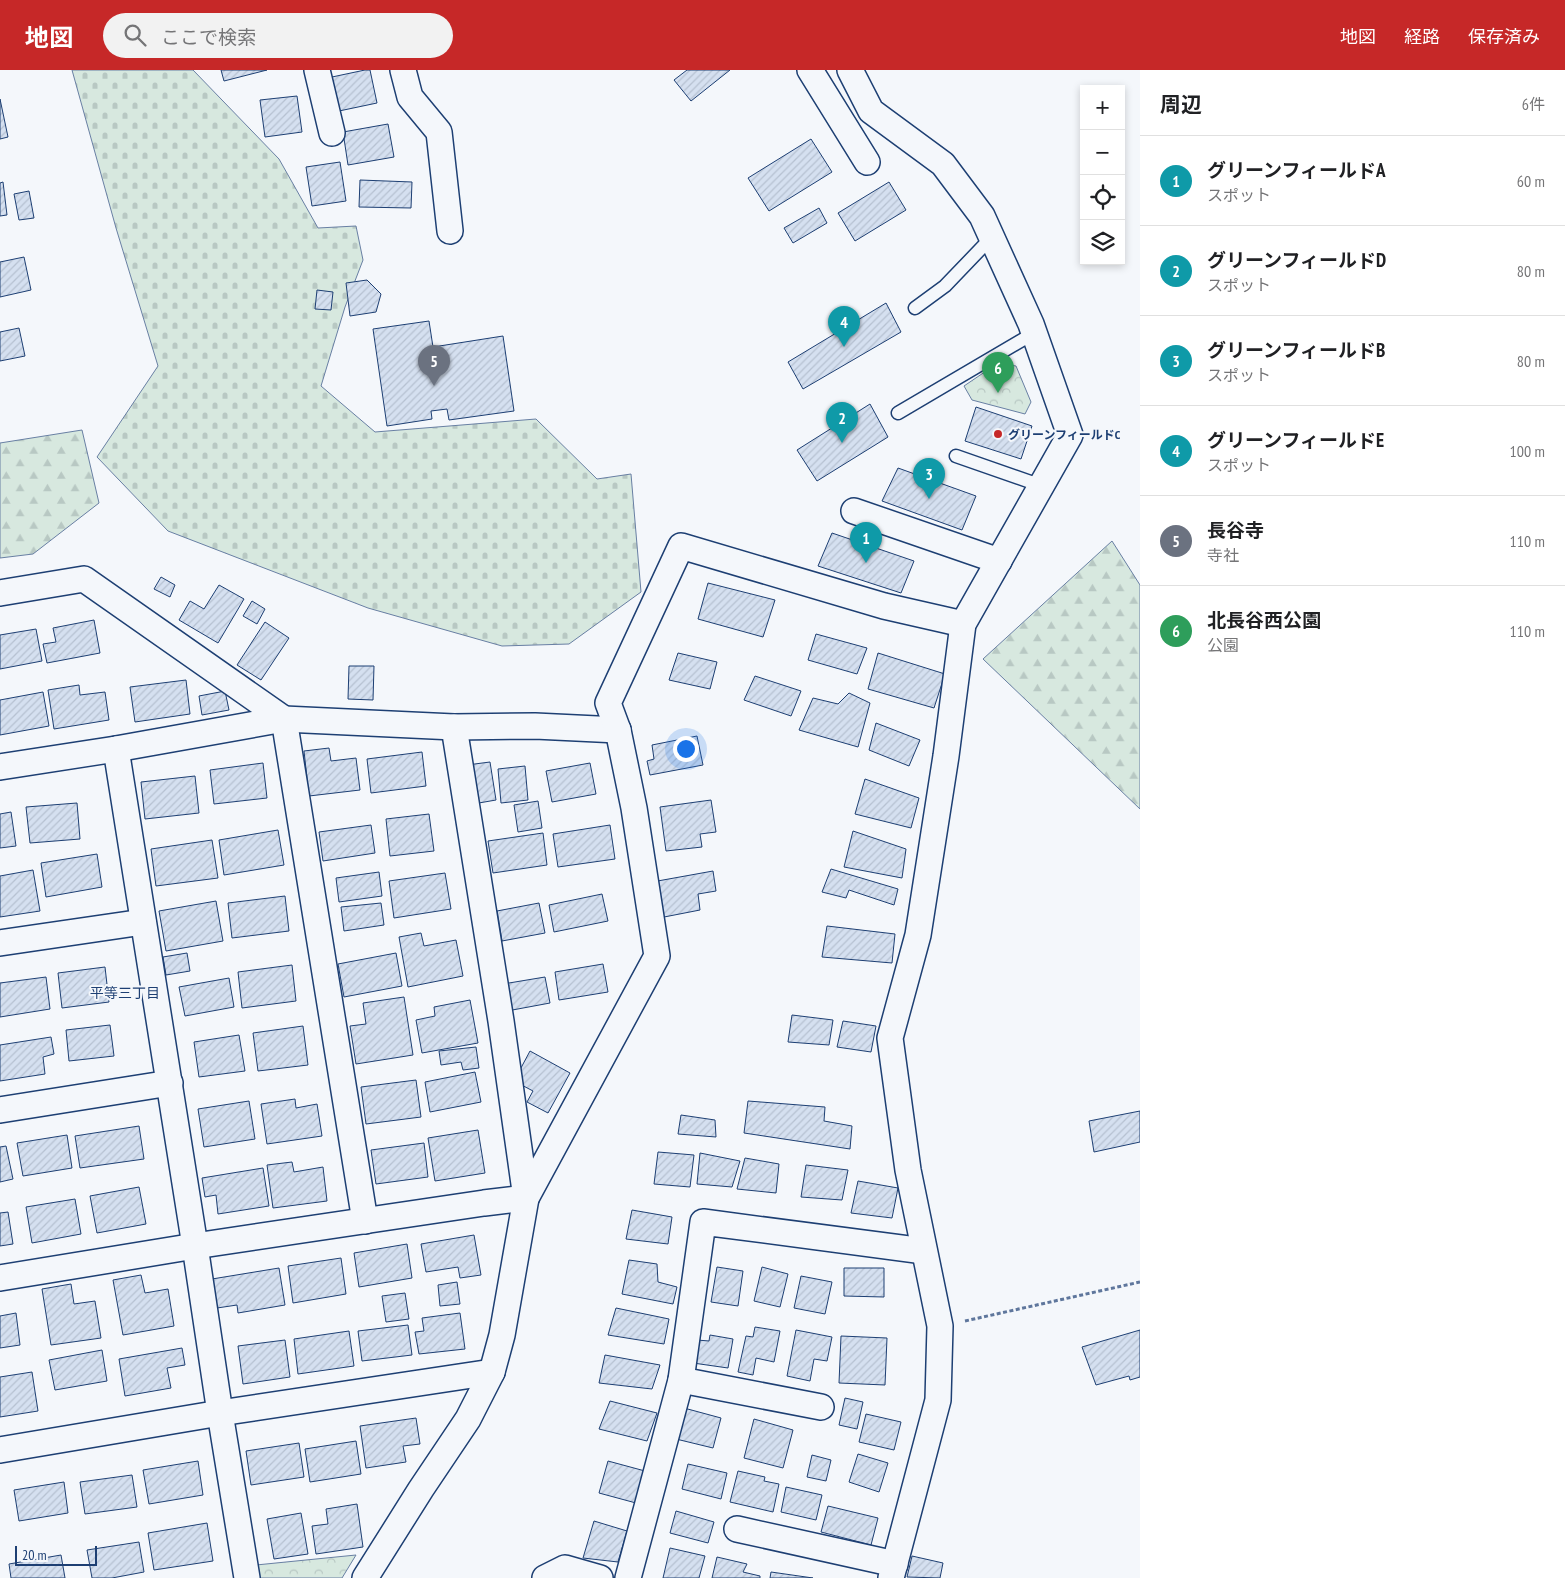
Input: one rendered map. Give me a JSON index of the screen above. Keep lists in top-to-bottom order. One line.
{"districts":["平等三丁目"],"places":["グリーンフィールドC"],"scale_bar":"20 m","page":{"header":"地図","search":"ここで検索","nav":["地図","経路","保存済み"],"heading":["周辺","6件"],"map_buttons":["+","−"],"list":[{"mark":"1","name":"グリーンフィールドA","note":"スポット","value":"60 m"},{"mark":"2","name":"グリーンフィールドD","note":"スポット","value":"80 m"},{"mark":"3","name":"グリーンフィールドB","note":"スポット","value":"80 m"},{"mark":"4","name":"グリーンフィールドE","note":"スポット","value":"100 m"},{"mark":"5","name":"長谷寺","note":"寺社","value":"110 m"},{"mark":"6","name":"北長谷西公園","note":"公園","value":"110 m"}],"pins":["4","5","6","2","3","1"],"scale":"20 m"}}
